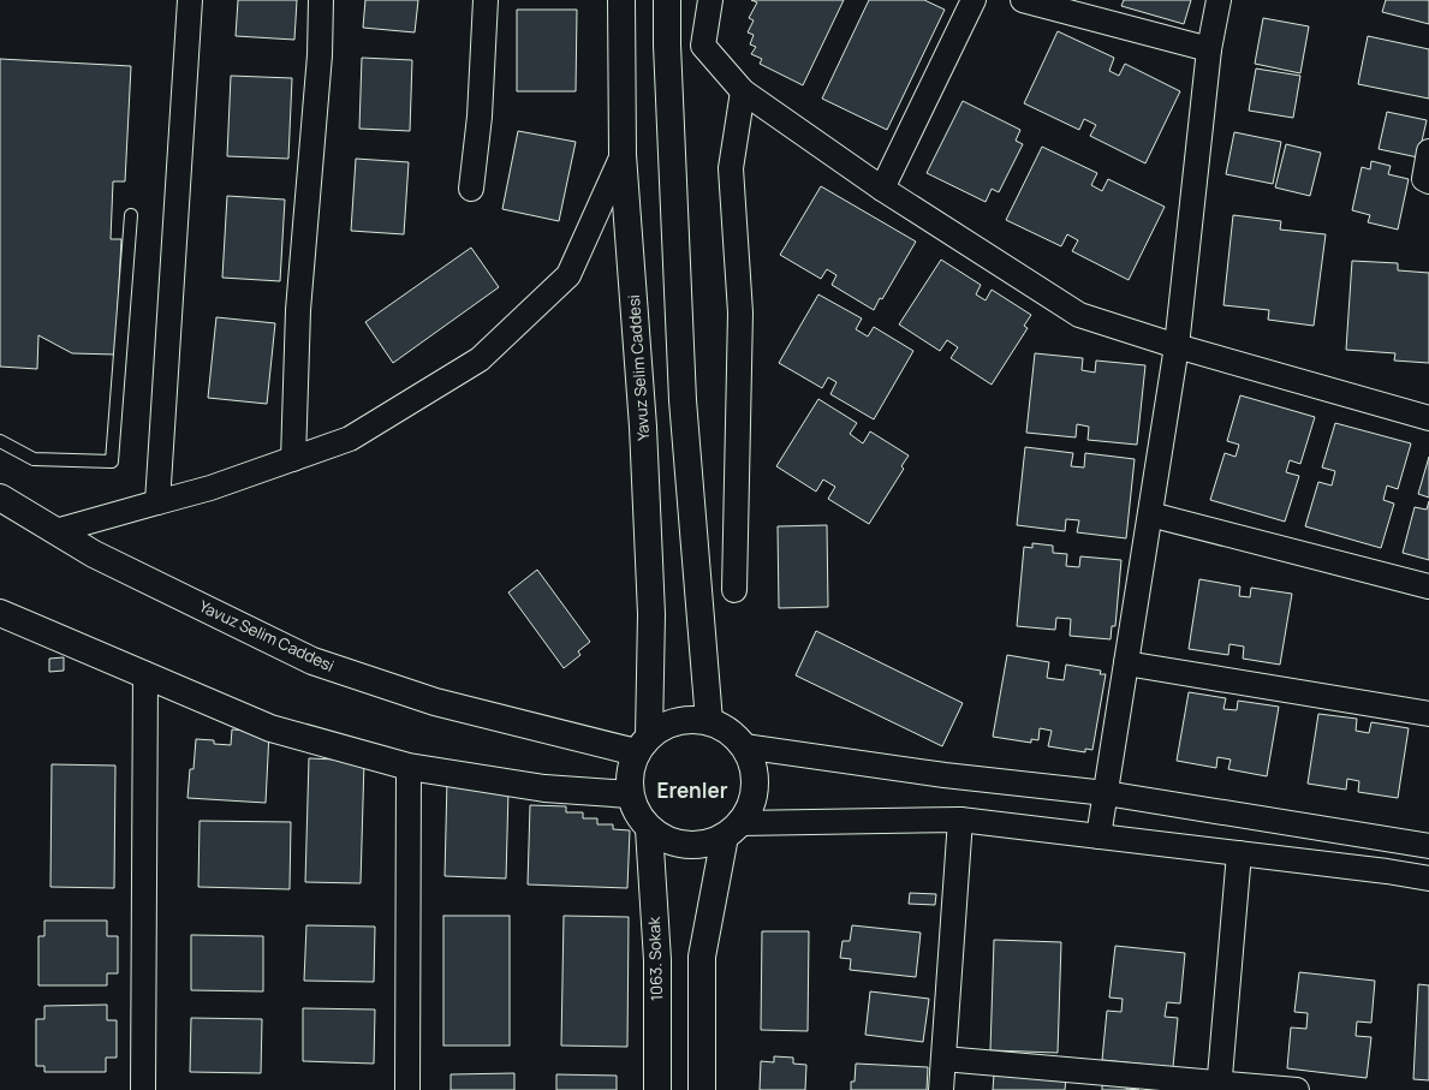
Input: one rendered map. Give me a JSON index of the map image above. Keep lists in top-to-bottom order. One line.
{"streets":{"main road":["Yavuz Selim Caddesi","1063. Sokak"]},"crossings":[["Yavuz Selim Caddesi","1063. Sokak"]],"districts":["Erenler"]}
